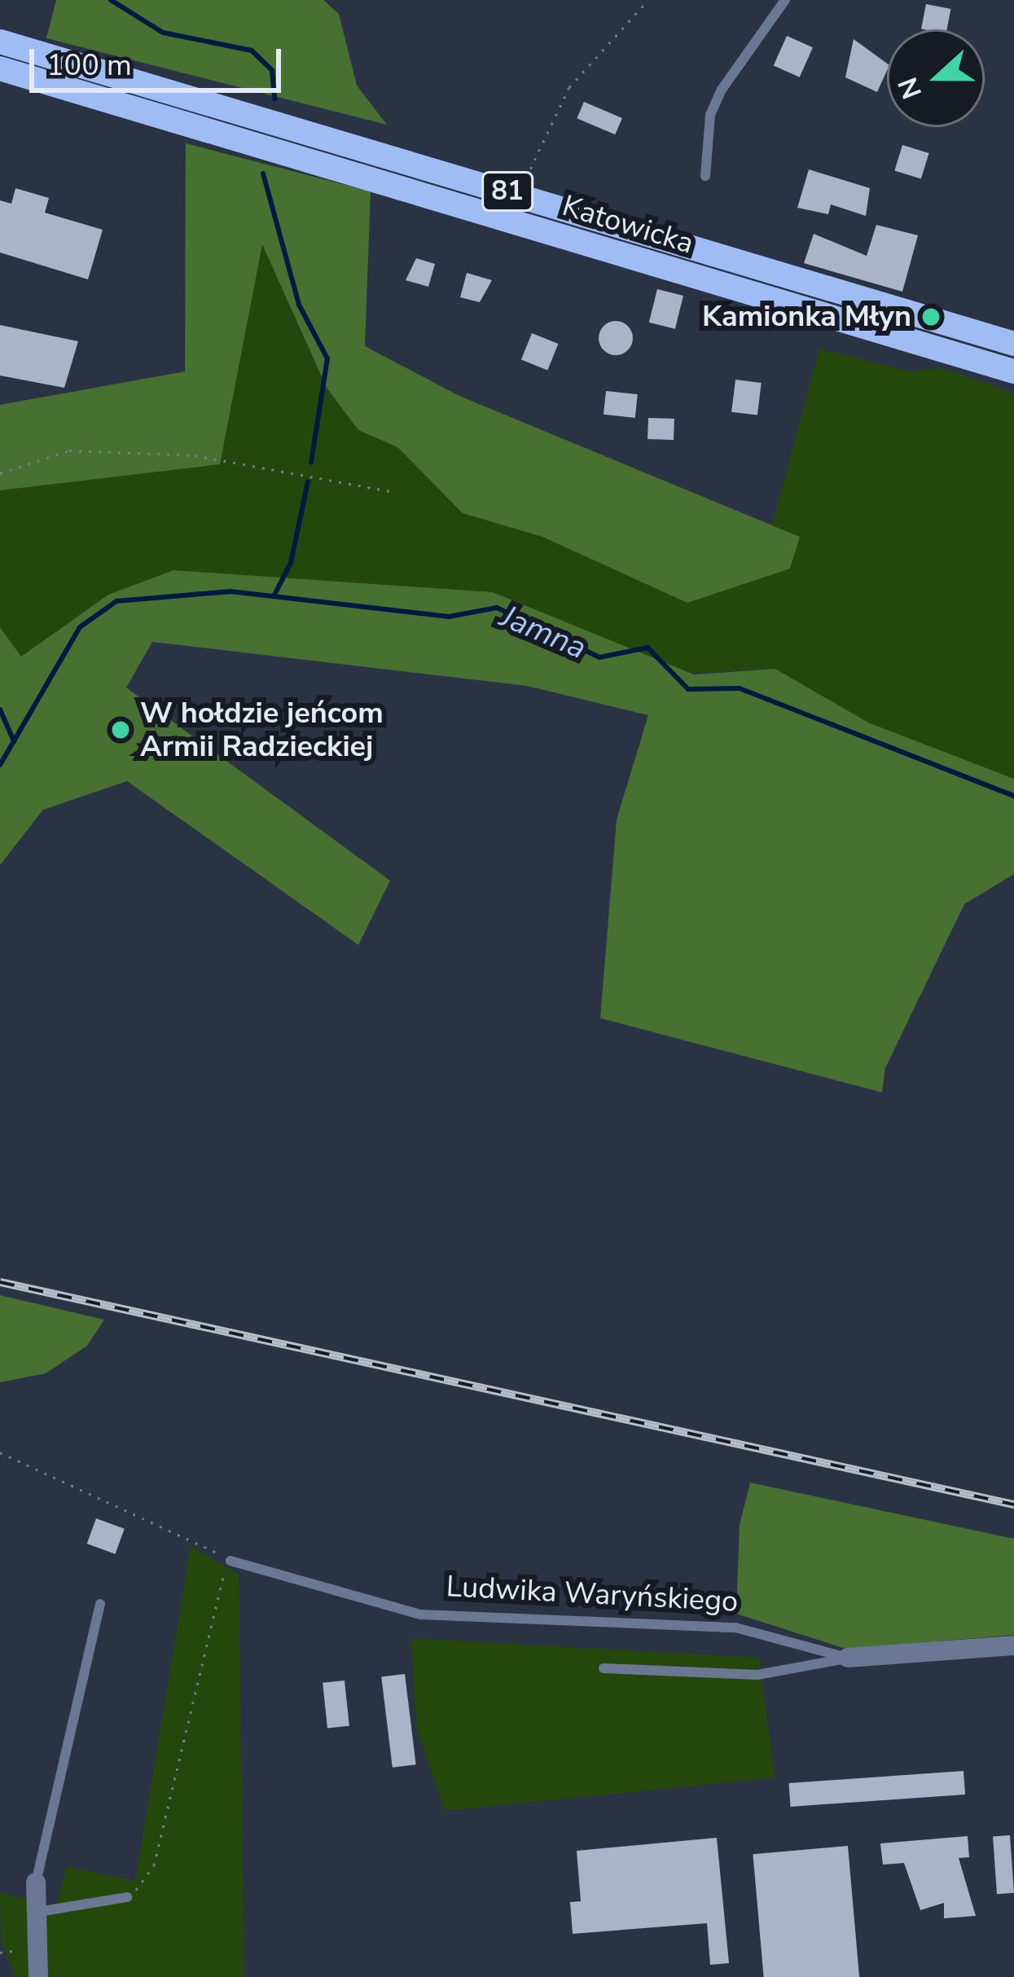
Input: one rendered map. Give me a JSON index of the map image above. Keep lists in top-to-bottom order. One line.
{"streets":{"main road":["81","Katowicka"],"street":["Ludwika Waryńskiego"]},"water":["Jamna"],"places":["Kamionka Młyn","W hołdzie jeńcom Armii Radzieckiej"],"scale_bar":"100 m","north":"left"}
